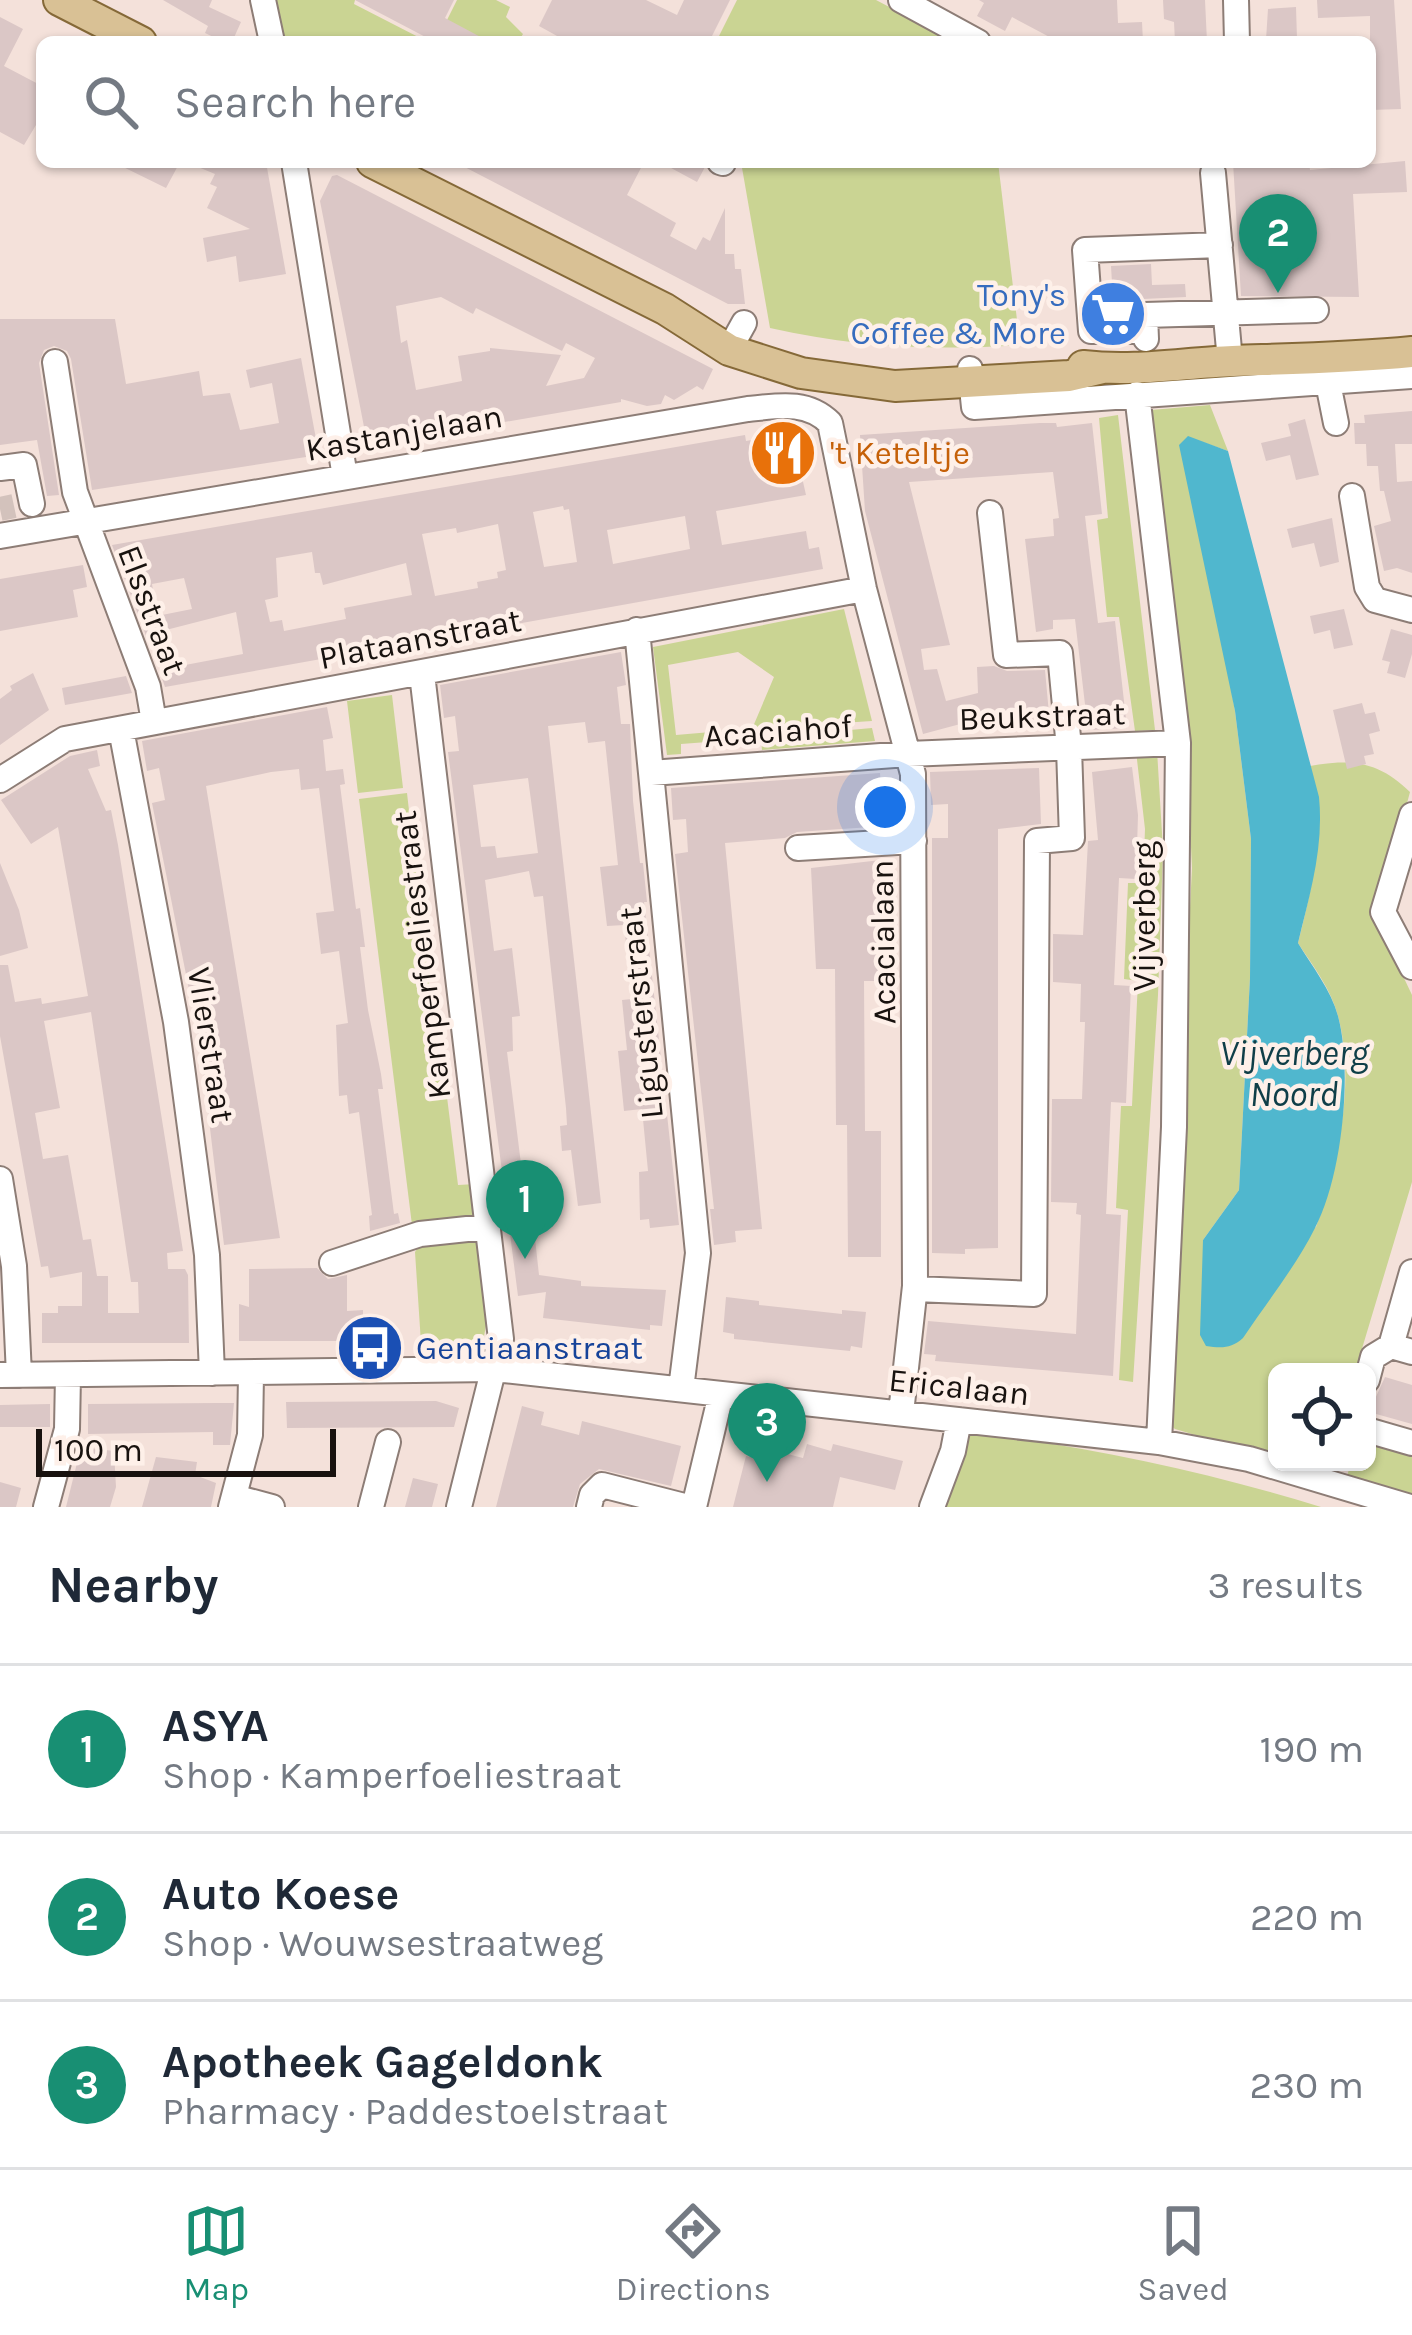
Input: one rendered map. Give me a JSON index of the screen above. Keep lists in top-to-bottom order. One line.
{"streets":{"street":["Kastanjelaan","Elsstraat","Plataanstraat","Beukstraat","Acaciahof","Vijverberg","Acacialaan","Kamperfoeliestraat","Ligusterstraat","Vlierstraat","Ericalaan"]},"crossings":[["Kastanjelaan","Elsstraat"],["Kastanjelaan","Acacialaan"],["Elsstraat","Plataanstraat"],["Plataanstraat","Acacialaan"],["Plataanstraat","Kamperfoeliestraat"],["Plataanstraat","Ligusterstraat"],["Plataanstraat","Vlierstraat"],["Beukstraat","Acaciahof"],["Beukstraat","Vijverberg"],["Beukstraat","Acacialaan"],["Acaciahof","Acacialaan"],["Acaciahof","Ligusterstraat"],["Vijverberg","Ericalaan"],["Acacialaan","Ericalaan"],["Kamperfoeliestraat","Ericalaan"],["Ligusterstraat","Ericalaan"]],"water":["Vijverberg Noord"],"places":{"supermarket":["Tony's Coffee & More"],"restaurant":["'t Keteltje"],"bus stop":["Gentiaanstraat"]},"scale_bar":"100 m","page":{"search":"Search here","pins":["2","1","3"],"scale":"100 m","heading":["Nearby","3 results"],"list":[{"mark":"1","name":"ASYA","note":"Shop · Kamperfoeliestraat","value":"190 m"},{"mark":"2","name":"Auto Koese","note":"Shop · Wouwsestraatweg","value":"220 m"},{"mark":"3","name":"Apotheek Gageldonk","note":"Pharmacy · Paddestoelstraat","value":"230 m"}],"nav":["Map","Directions","Saved"]}}
